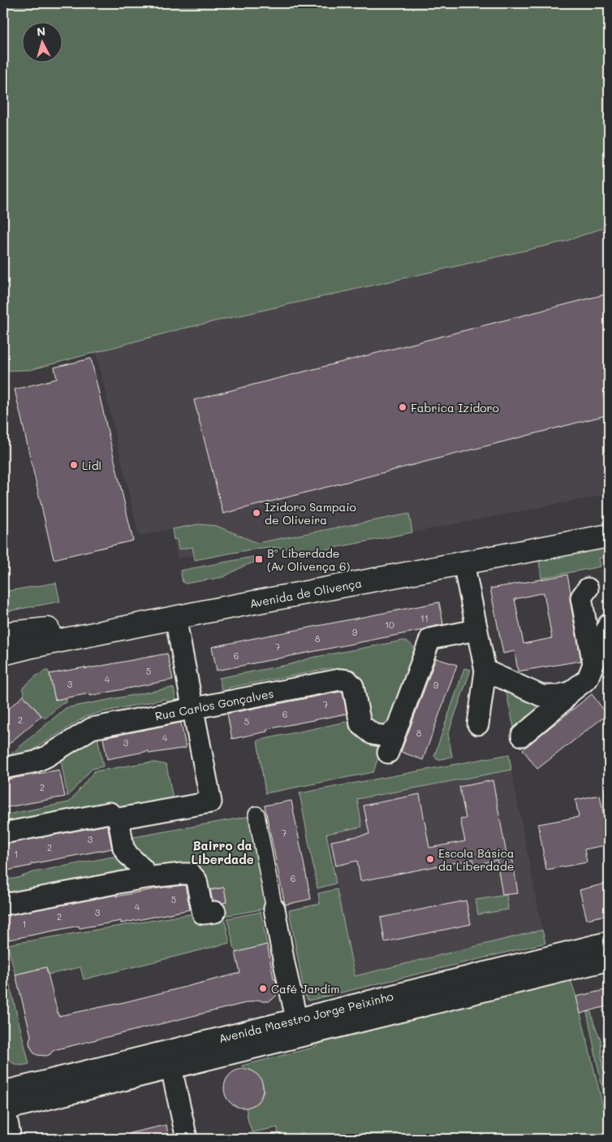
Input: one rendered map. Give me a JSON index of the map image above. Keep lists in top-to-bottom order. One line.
{"streets":{"main road":["Avenida de Olivença"],"street":["Rua Carlos Gonçalves","Avenida Maestro Jorge Peixinho"]},"districts":["Bairro da Liberdade"],"places":{"other":["Fabrica Izidoro","Lidl","Izidoro Sampaio de Oliveira","Escola Básica da Liberdade","Café Jardim"],"transit":["Bº Liberdade (Av Olivença 6)"]},"house_numbers":["11","10","9","8","7","6","5","4","3","9","7","6","2","5","8","4","3","2","7","3","2","1","6","5","4","3","2","1"],"north":"top"}
